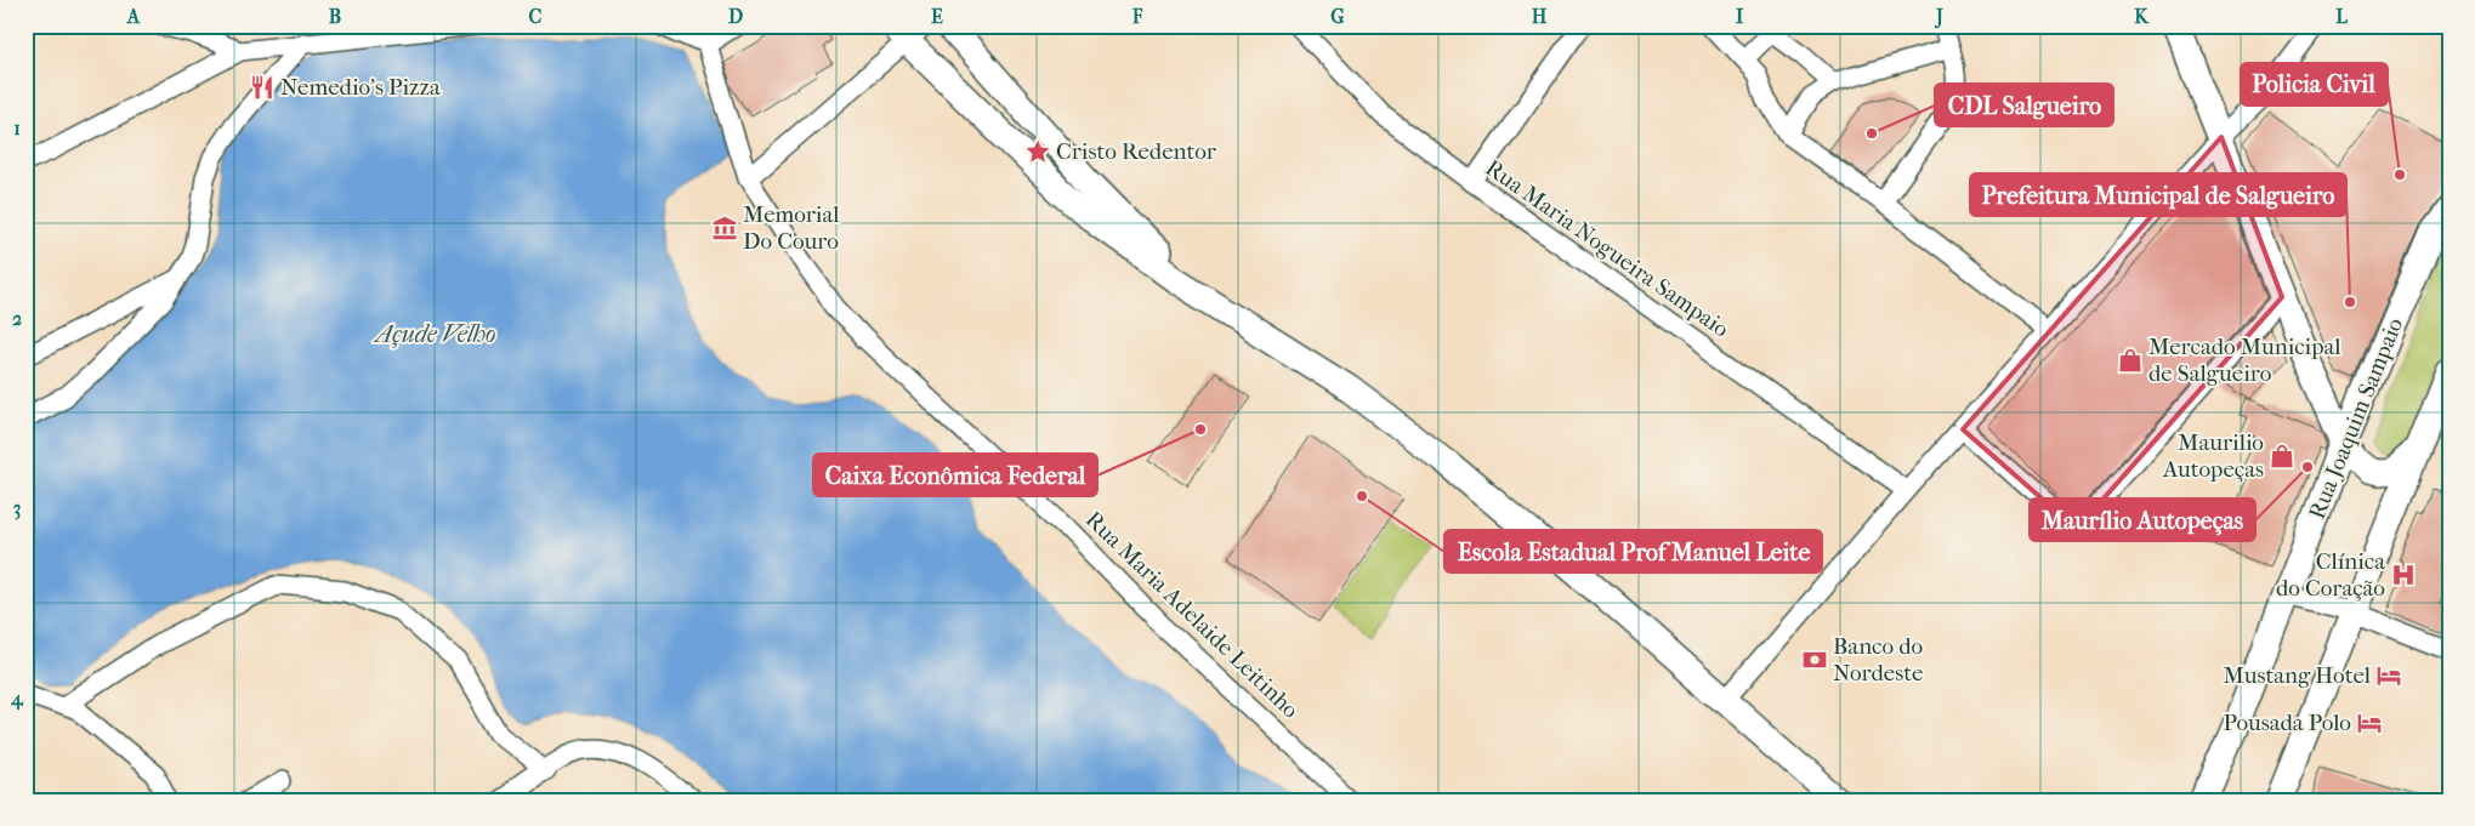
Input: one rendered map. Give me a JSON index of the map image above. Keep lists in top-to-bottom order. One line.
{"streets":{"main road":["Rua Joaquim Sampaio"],"street":["Rua Maria Nogueira Sampaio","Rua Maria Adelaide Leitinho"]},"water":["Açude Velho"],"places":{"restaurant":["Nemedio's Pizza"],"other":["CDL Salgueiro","Policia Civil","Prefeitura Municipal de Salgueiro","Caixa Econômica Federal","Maurílio Autopeças","Escola Estadual Prof Manuel Leite"],"place":["Cristo Redentor"],"museum":["Memorial Do Couro"],"shop":["Mercado Municipal de Salgueiro","Maurilio Autopeças"],"hospital":["Clínica do Coração"],"bank":["Banco do Nordeste"],"hotel":["Mustang Hotel","Pousada Polo"]},"grid":{"columns":["A","B","C","D","E","F","G","H","I","J","K","L"],"rows":["1","2","3","4"]}}
